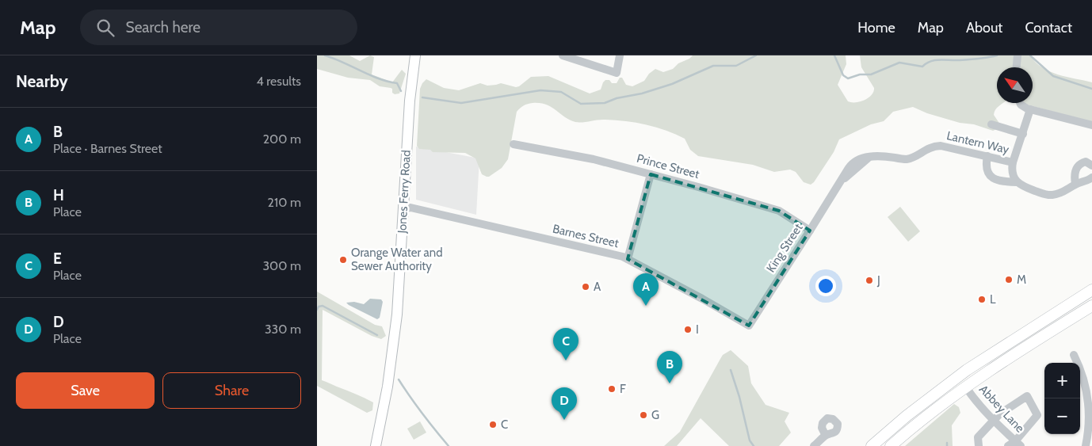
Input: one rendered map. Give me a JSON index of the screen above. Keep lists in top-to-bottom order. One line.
{"streets":{"main road":["Jones Ferry Road"],"street":["Lantern Way","Prince Street","Barnes Street","King Street","Abbey Lane"]},"crossings":[["Lantern Way","King Street"],["Prince Street","King Street"],["Jones Ferry Road","Barnes Street"],["Barnes Street","King Street"]],"places":["Orange Water and Sewer Authority","M","J","A","L","I","F","G","C"],"north":"top left","page":{"header":"Map","search":"Search here","nav":["Home","Map","About","Contact"],"heading":["Nearby","4 results"],"list":[{"mark":"A","name":"B","note":"Place · Barnes Street","value":"200 m"},{"mark":"B","name":"H","note":"Place","value":"210 m"},{"mark":"C","name":"E","note":"Place","value":"300 m"},{"mark":"D","name":"D","note":"Place","value":"330 m"}],"pins":["A","C","B","D"],"buttons":["Save","Share"],"map_buttons":["+","−"]}}
